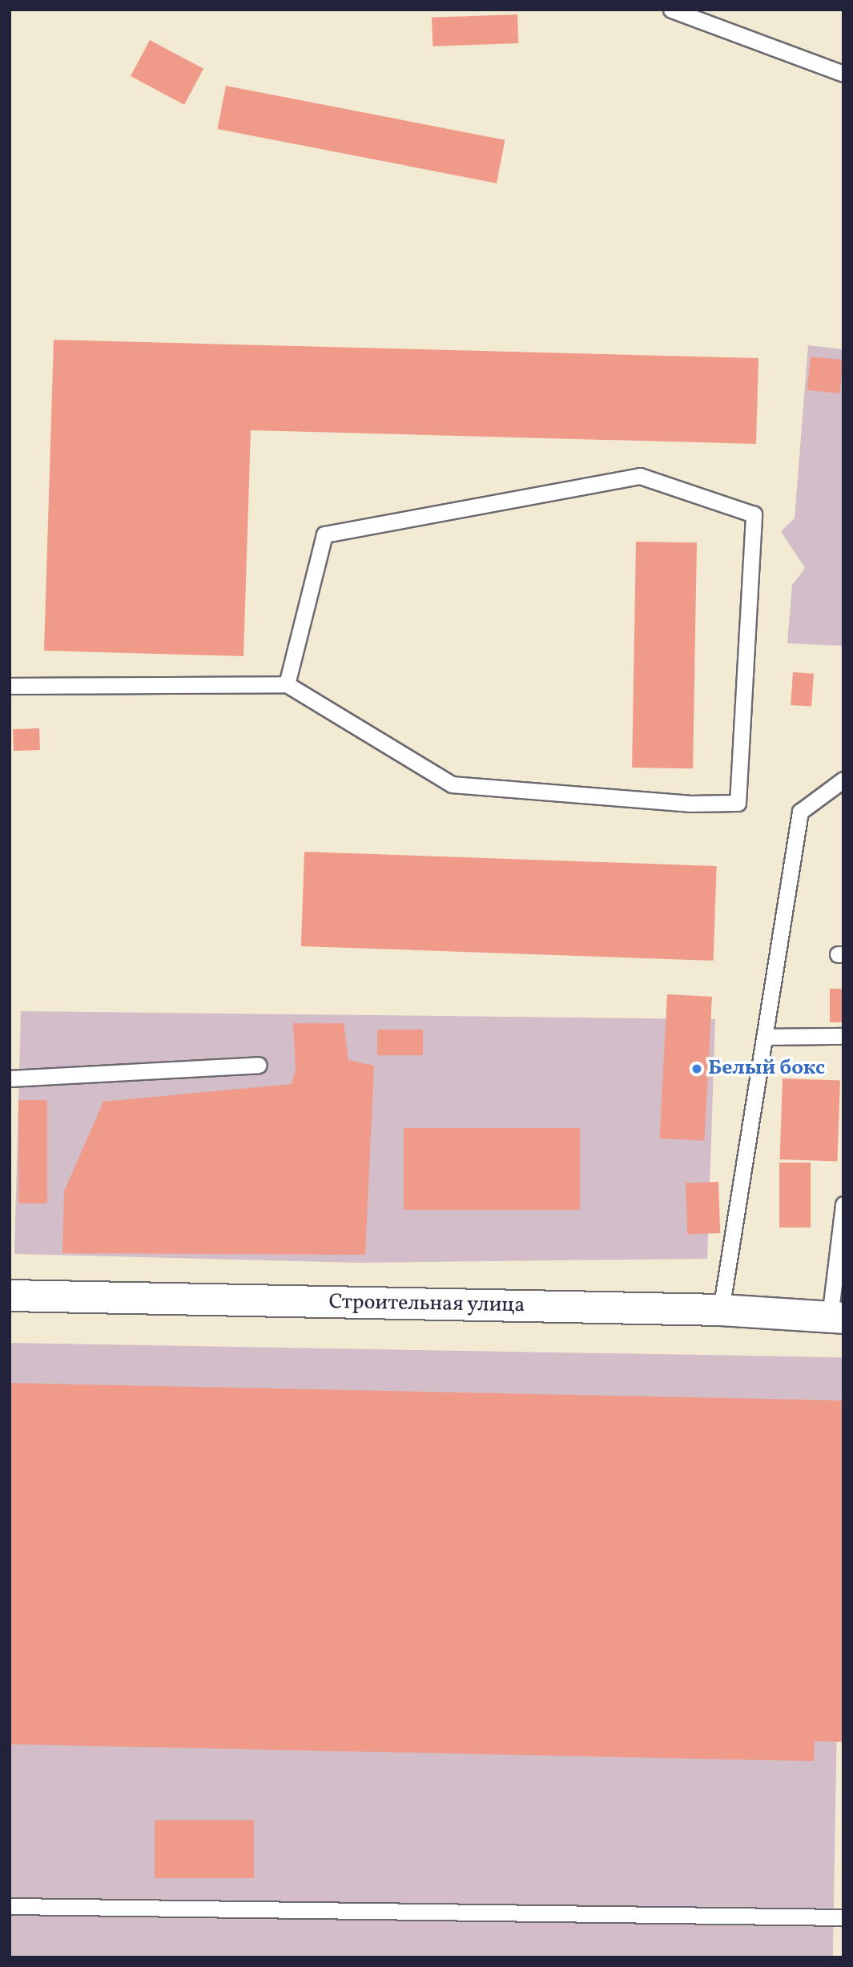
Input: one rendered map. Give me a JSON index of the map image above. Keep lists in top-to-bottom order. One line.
{"streets":{"street":["Строительная улица"]},"places":["Белый бокс"]}
